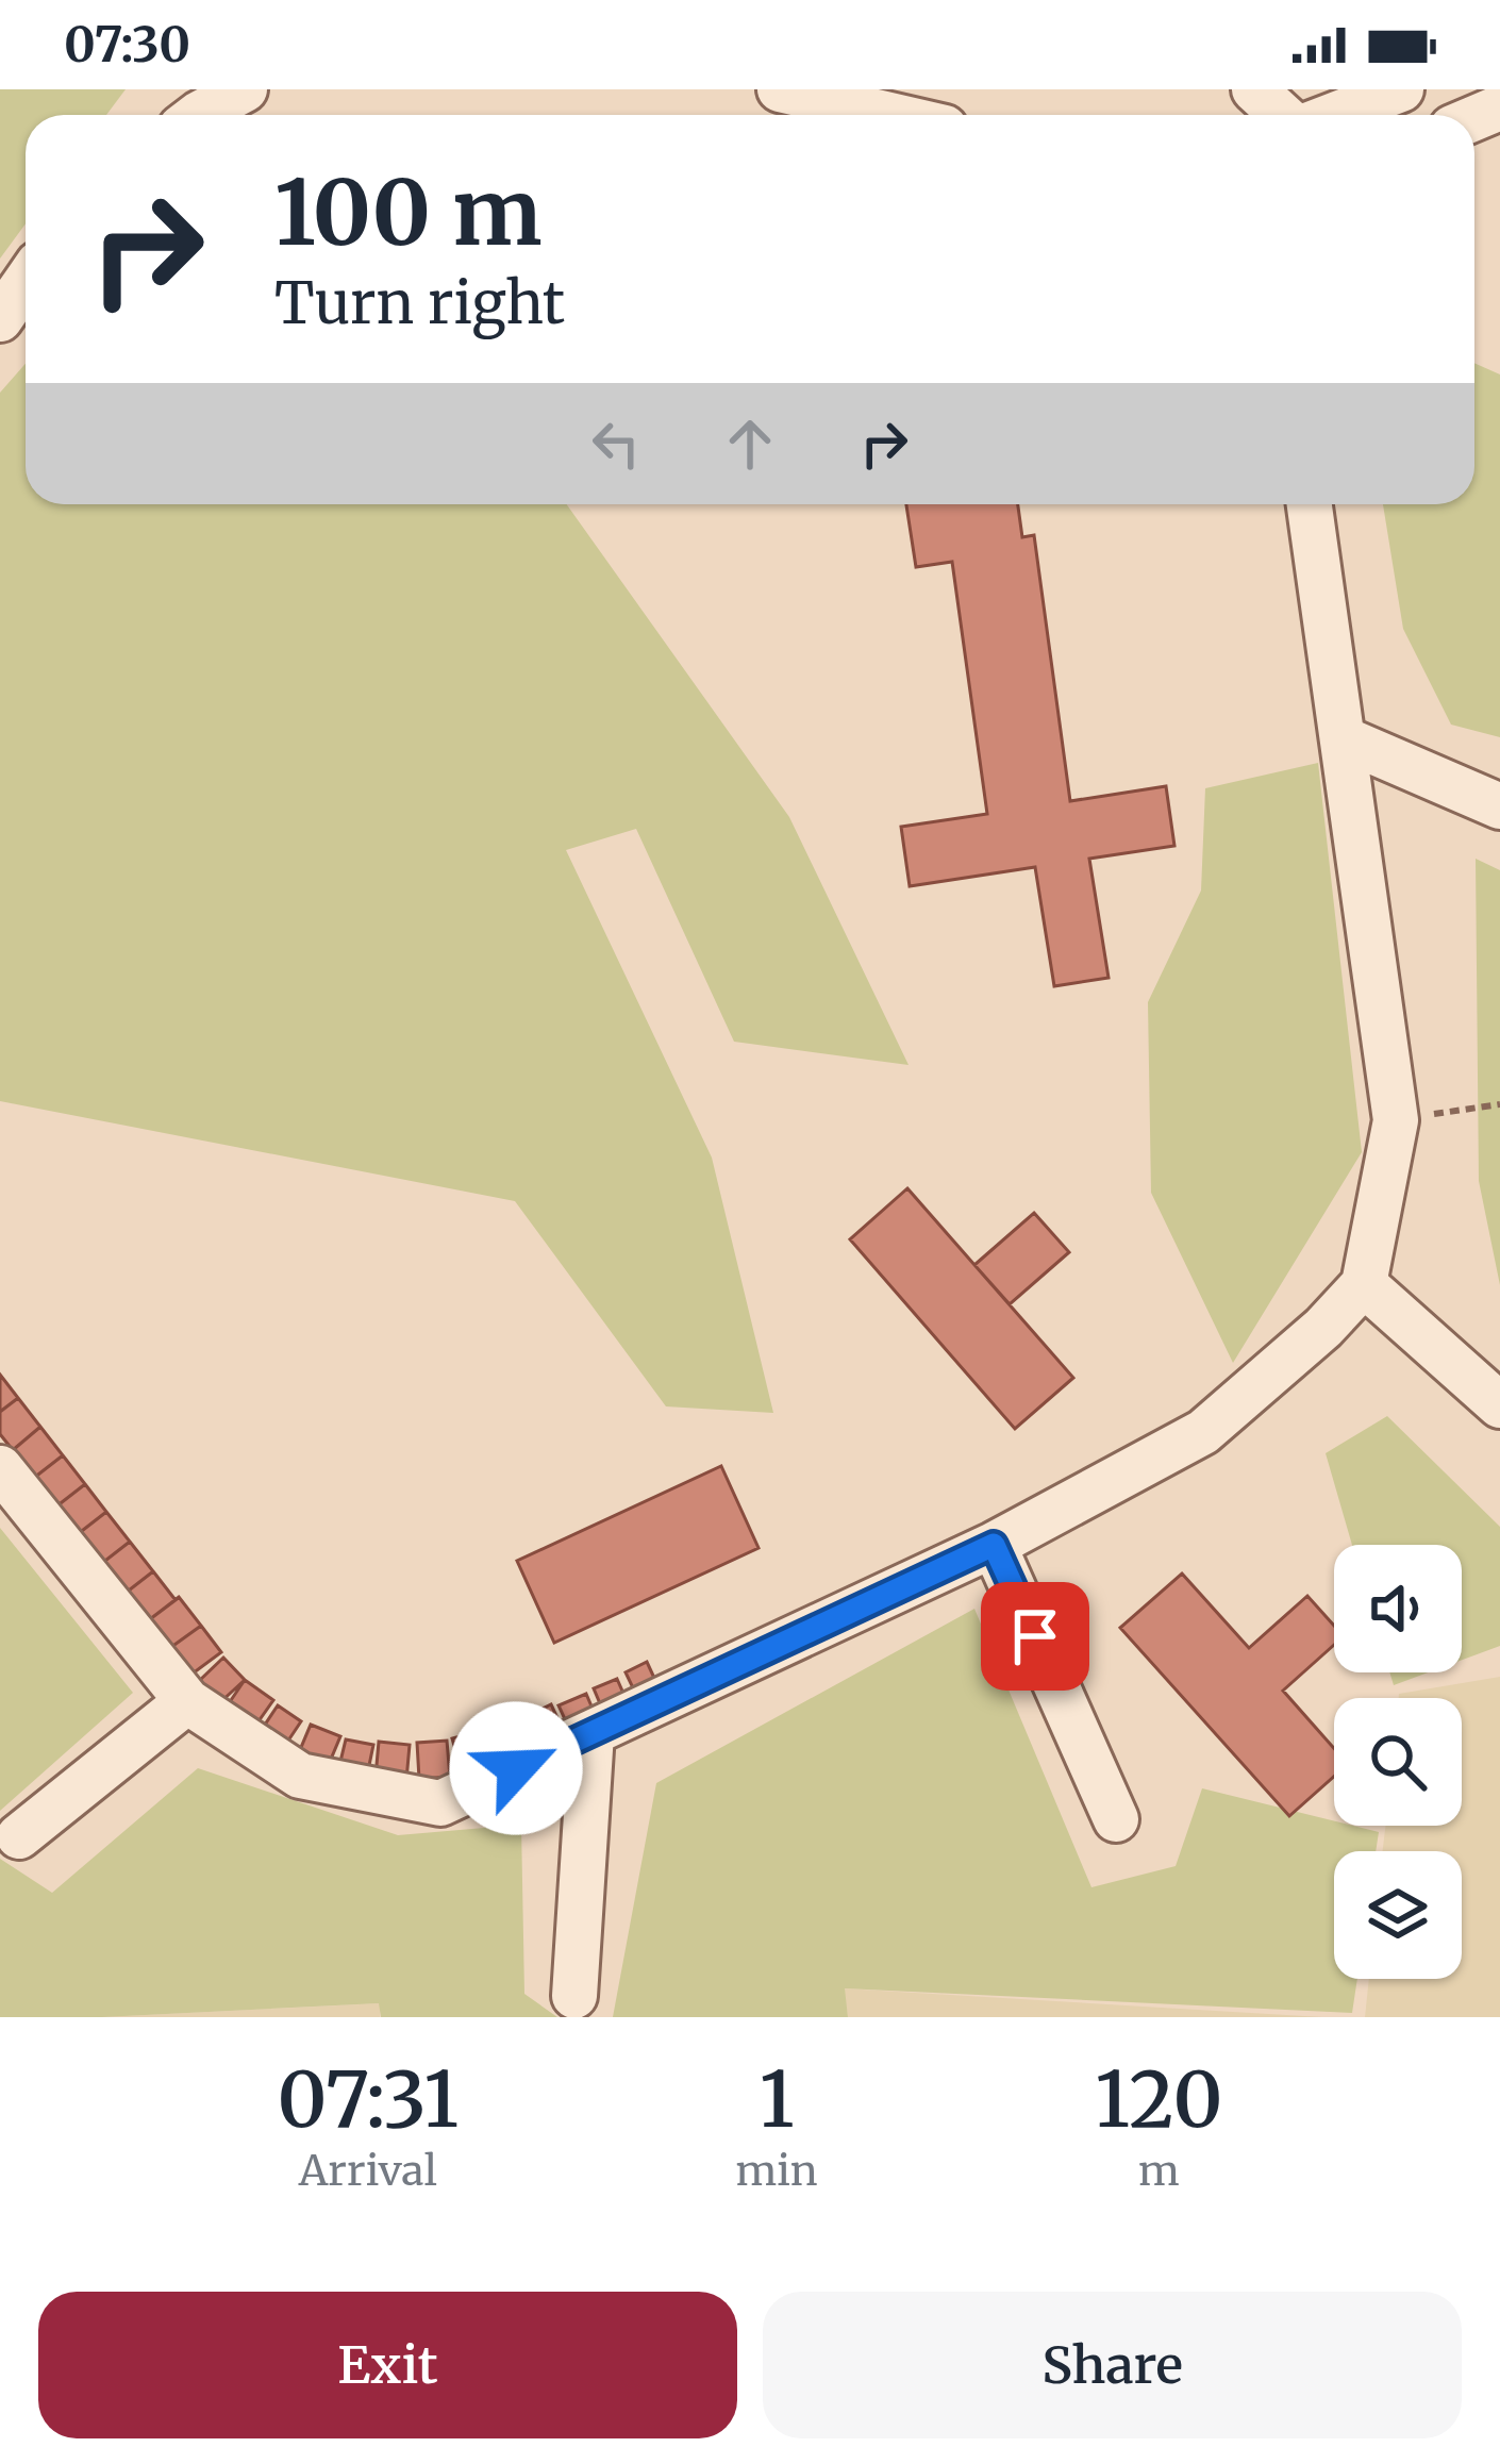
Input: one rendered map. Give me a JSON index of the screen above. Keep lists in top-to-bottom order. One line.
{"page":{"status":"07:30","turn":["100 m","Turn right"],"eta":["07:31","Arrival","1","min","120","m"],"buttons":["Exit","Share"]}}
